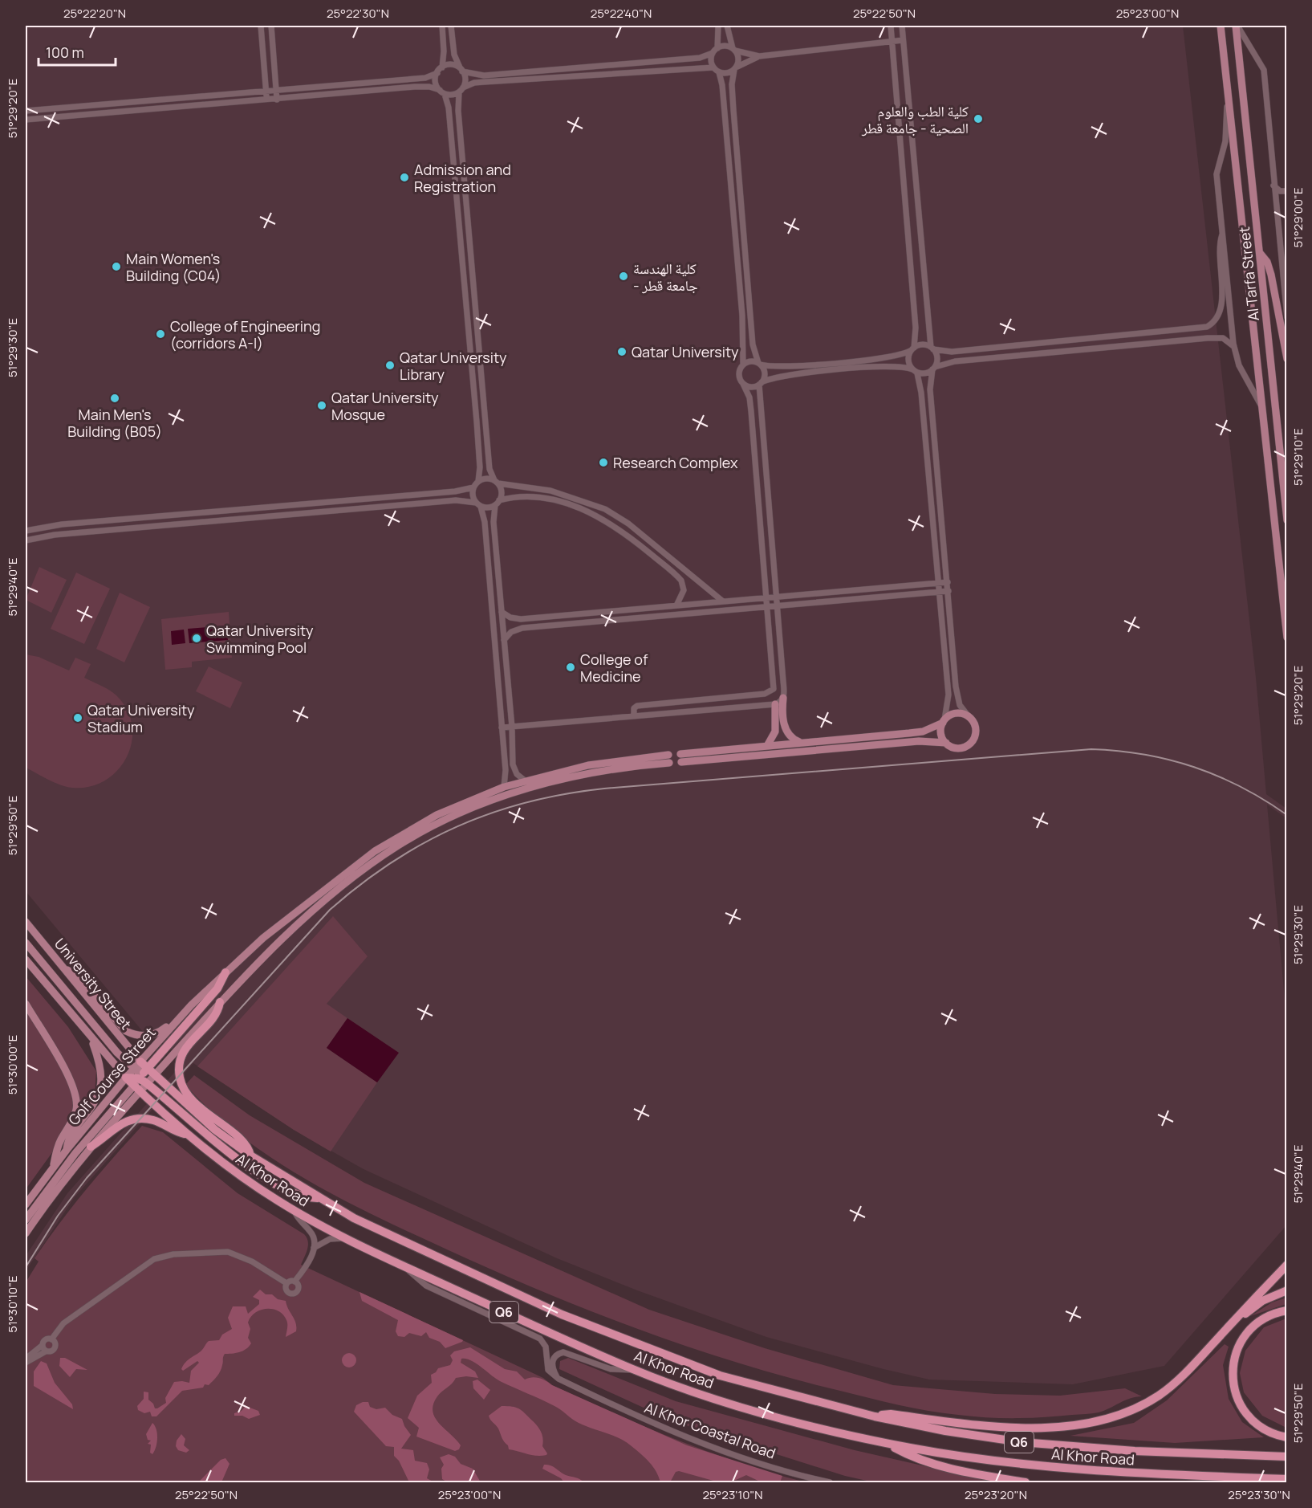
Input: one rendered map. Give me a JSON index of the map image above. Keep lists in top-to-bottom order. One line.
{"streets":{"highway":["Al Khor Road","Q6"],"main road":["Al Tarfa Street","University Street","Golf Course Street"],"street":["Al Khor Coastal Road"]},"crossings":[["University Street","Golf Course Street"],["University Street","Al Khor Road"],["Golf Course Street","Al Khor Road"]],"places":["كلية الطب والعلوم الصحية - جامعة قطر","Admission and Registration","Main Women's Building (C04)","كلية الهندسة - جامعة قطر","College of Engineering (corridors A-I)","Qatar University","Qatar University Library","Main Men's Building (B05)","Qatar University Mosque","Research Complex","Qatar University Swimming Pool","College of Medicine","Qatar University Stadium"],"scale_bar":"100 m","coordinates":["25°22'20\"N","25°22'30\"N","25°22'40\"N","25°22'50\"N","25°23'00\"N","51°29'20\"E","51°29'00\"E","51°29'30\"E","51°29'10\"E","51°29'40\"E","51°29'50\"E","51°30'00\"E","51°30'10\"E","25°23'10\"N","25°23'20\"N","25°23'30\"N"]}
